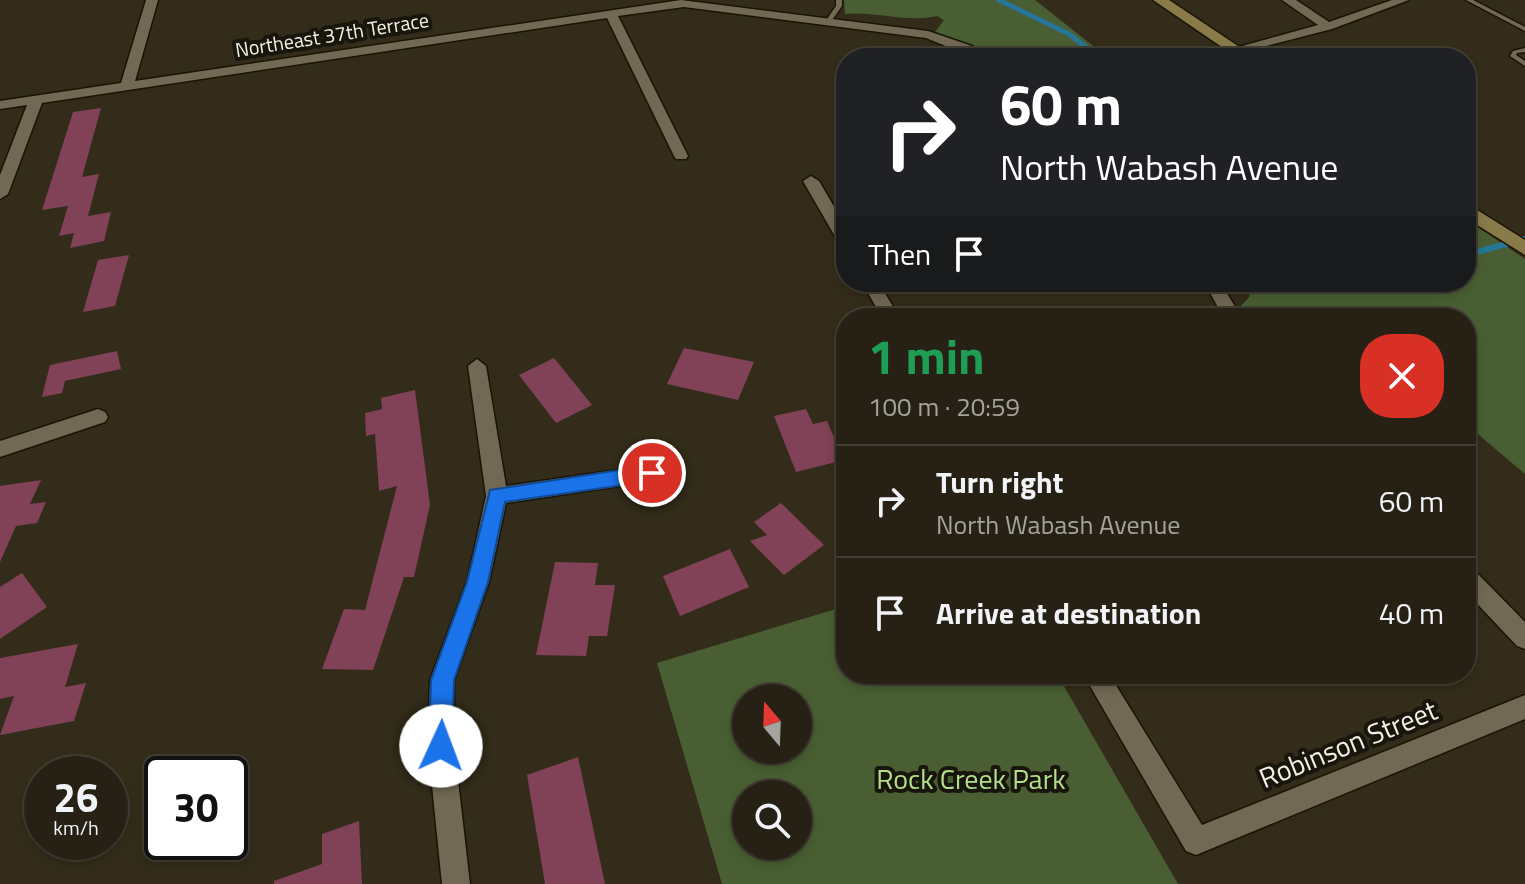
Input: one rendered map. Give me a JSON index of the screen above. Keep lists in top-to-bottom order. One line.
{"streets":{"street":["Northeast 37th Terrace","Robinson Street"]},"parks":["Rock Creek Park"],"north":"top","page":{"turn":["60 m","North Wabash Avenue"],"then":"Then","heading":["1 min","100 m · 20:59"],"list":[{"name":"Turn right","note":"North Wabash Avenue","value":"60 m"},{"name":"Arrive at destination","value":"40 m"}],"speed":"26 km/h","limit":"30"}}
